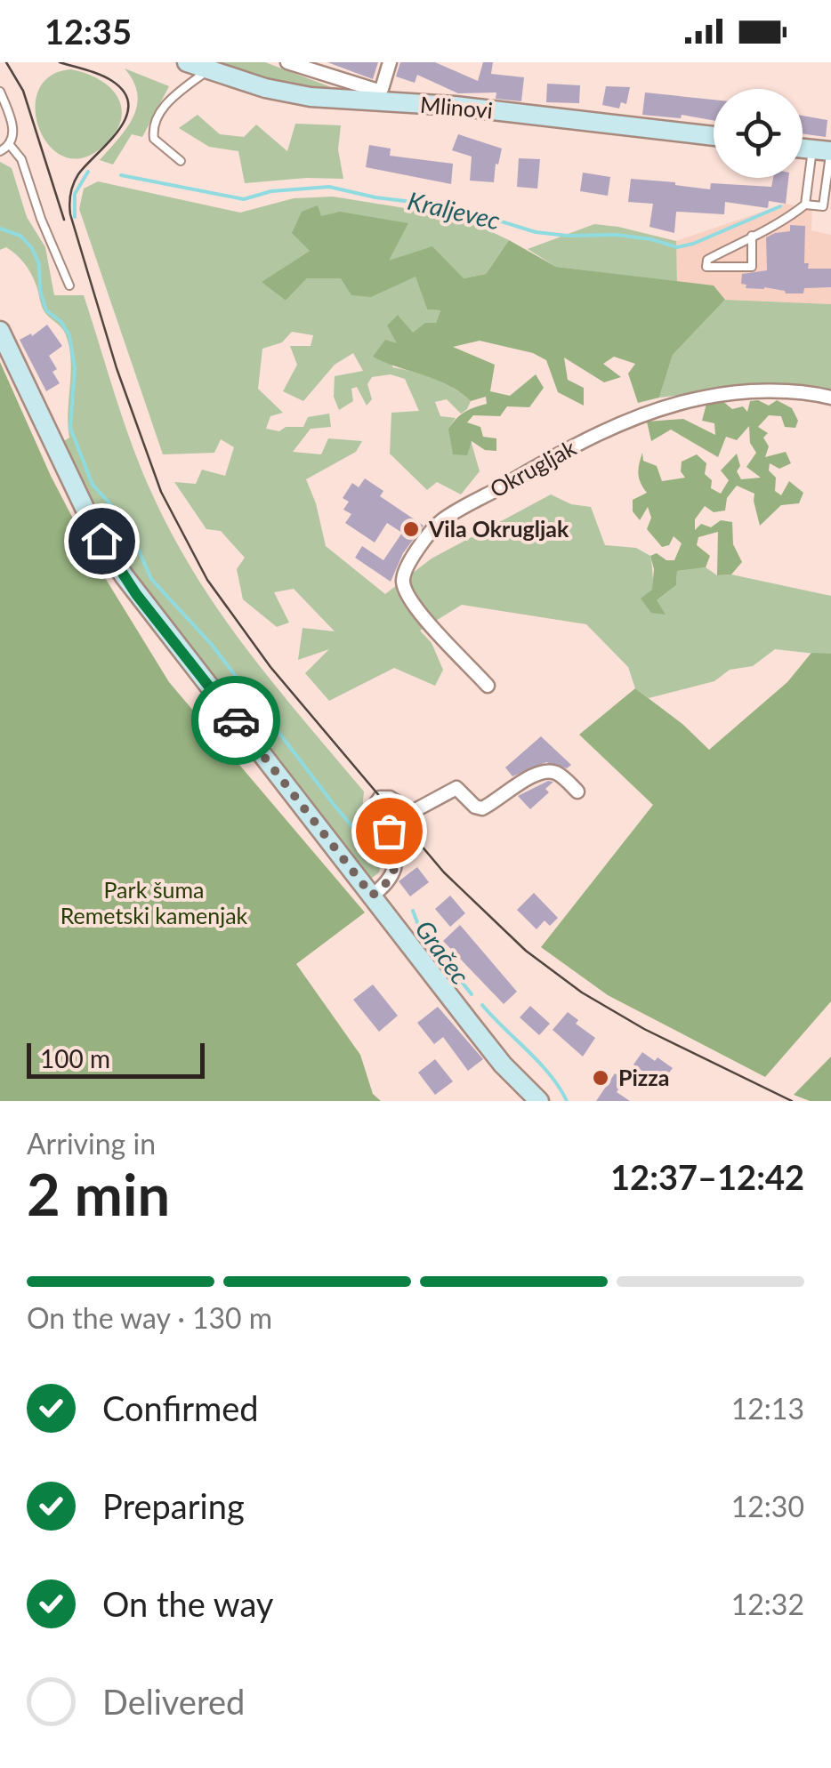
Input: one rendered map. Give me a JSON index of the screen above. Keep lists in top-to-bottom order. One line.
{"streets":{"main road":["Mlinovi"],"street":["Okrugljak"]},"water":["Kraljevec","Gračec"],"parks":["Park šuma Remetski kamenjak"],"places":["Vila Okrugljak","Pizza"],"scale_bar":"100 m","page":{"status":"12:35","scale":"100 m","heading":["2 min","Arriving in","12:37–12:42"],"bar":"On the way · 130 m","list":[["Confirmed","12:13"],["Preparing","12:30"],["On the way","12:32"],"Delivered"]}}
